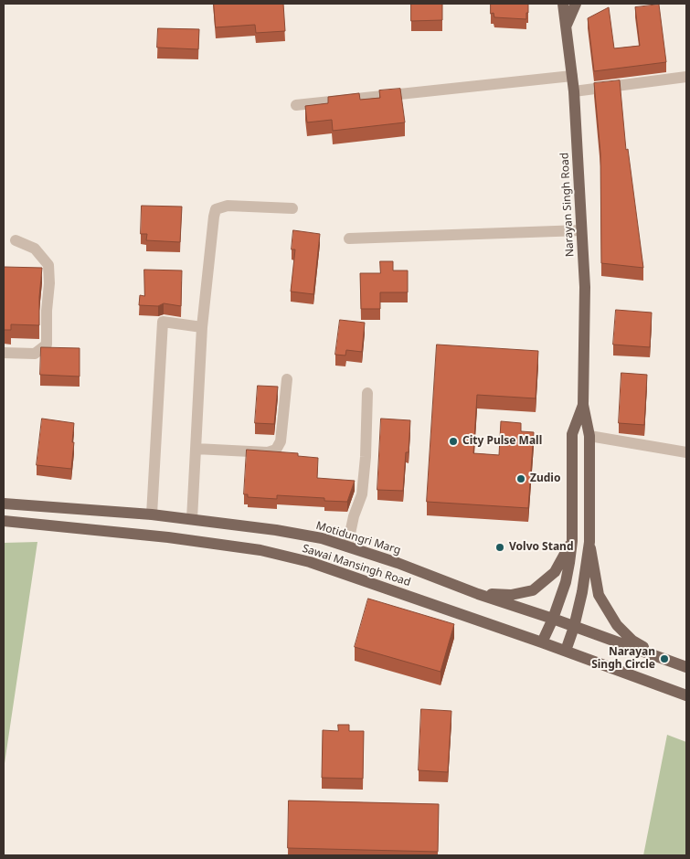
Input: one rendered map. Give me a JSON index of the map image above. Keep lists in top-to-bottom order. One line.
{"streets":{"main road":["Narayan Singh Road","Motidungri Marg","Sawai Mansingh Road"]},"places":["City Pulse Mall","Zudio","Volvo Stand","Narayan Singh Circle"]}
